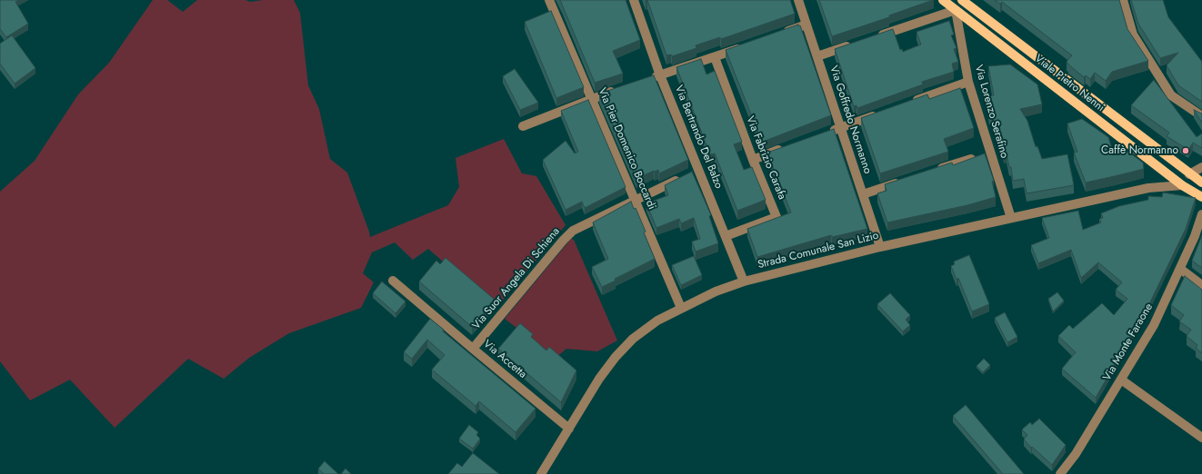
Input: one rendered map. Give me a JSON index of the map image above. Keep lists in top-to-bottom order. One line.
{"streets":{"main road":["Viale Pietro Nenni"],"street":["Via Lorenzo Serafino","Via Goffredo Normanno","Via Bertrando Del Balzo","Via Pier Domenico Boccardi","Via Fabrizio Carafa","Strada Comunale San Lizio","Via Suor Angela Di Schiena","Via Monte Faraone","Via Accetta"]},"crossings":[["Viale Pietro Nenni","Via Lorenzo Serafino"],["Viale Pietro Nenni","Strada Comunale San Lizio"],["Via Lorenzo Serafino","Strada Comunale San Lizio"],["Via Goffredo Normanno","Strada Comunale San Lizio"],["Via Bertrando Del Balzo","Via Fabrizio Carafa"],["Via Bertrando Del Balzo","Strada Comunale San Lizio"],["Via Bertrando Del Balzo","Via Suor Angela Di Schiena"],["Via Pier Domenico Boccardi","Strada Comunale San Lizio"],["Via Pier Domenico Boccardi","Via Suor Angela Di Schiena"],["Strada Comunale San Lizio","Via Accetta"],["Via Suor Angela Di Schiena","Via Accetta"]],"places":["Caffè Normanno"]}
